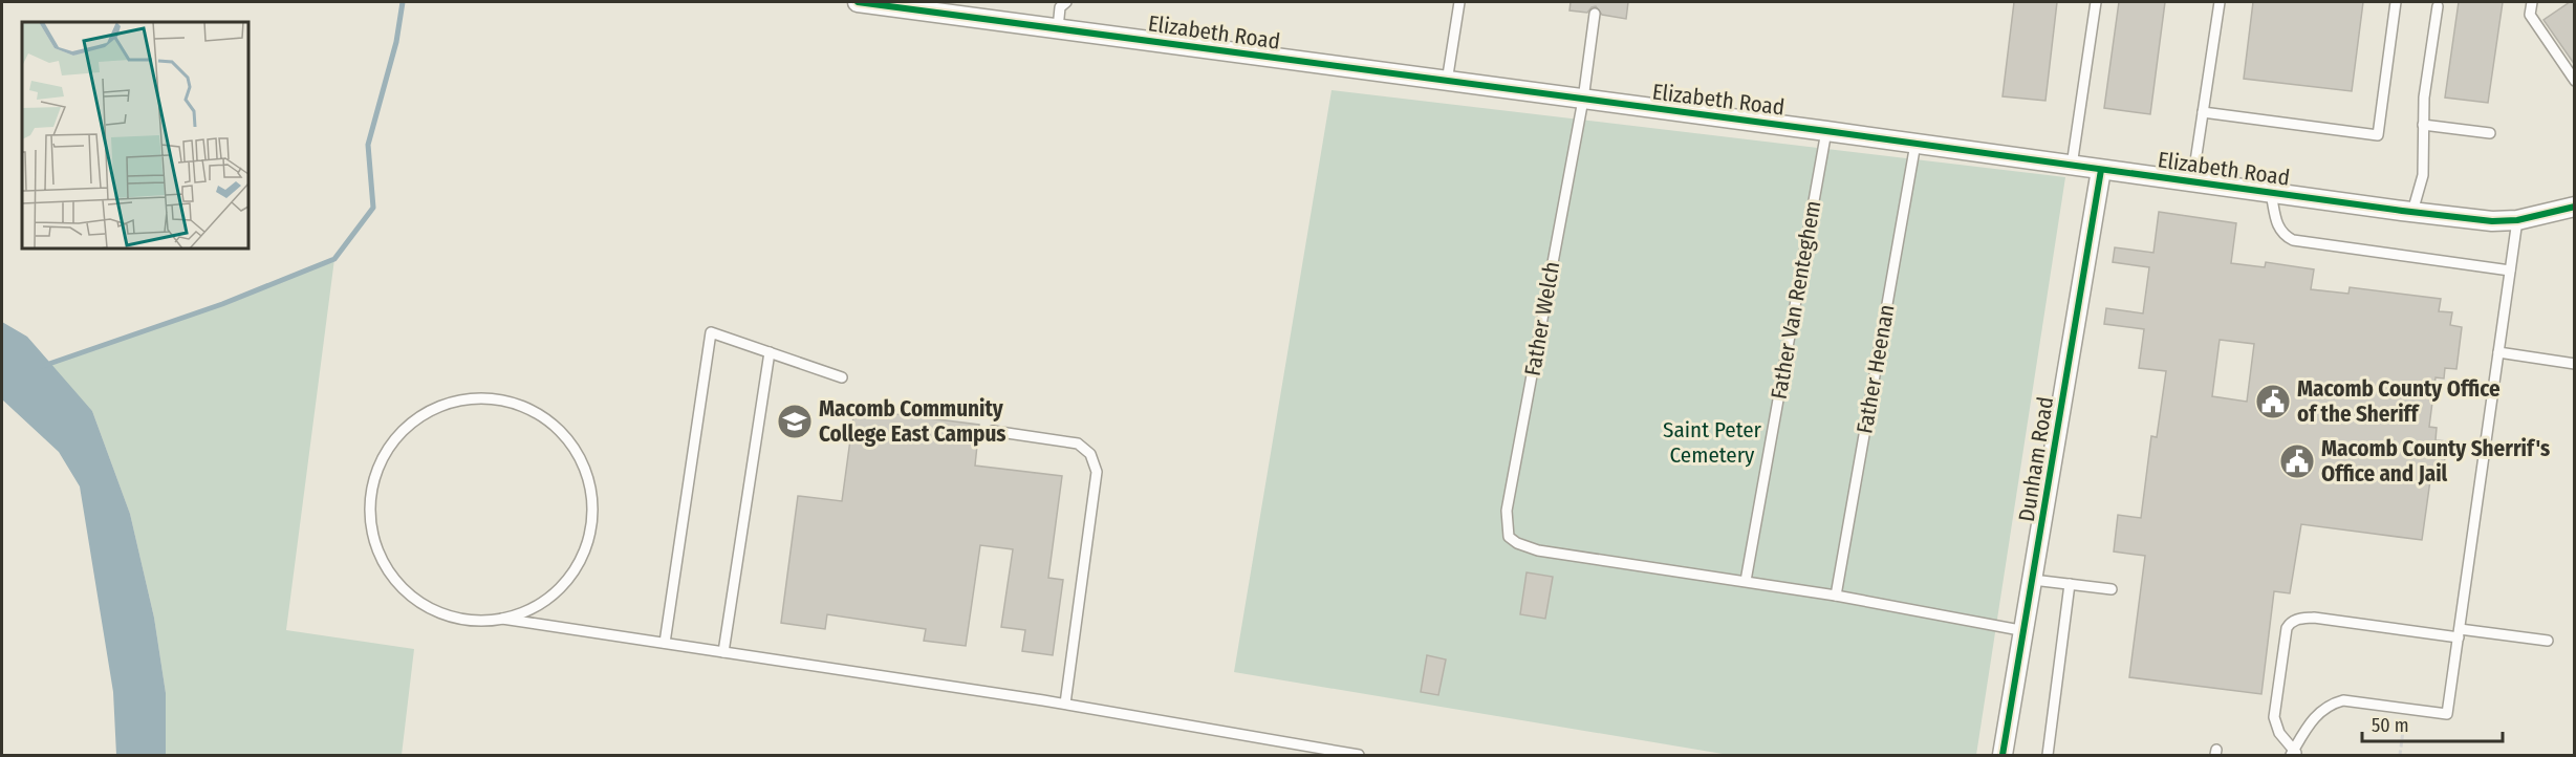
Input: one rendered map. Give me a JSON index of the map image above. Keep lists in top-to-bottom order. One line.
{"streets":{"street":["Elizabeth Road","Dunham Road"],"lane":["Father Van Renteghem","Father Welch","Father Heenan"]},"crossings":[["Elizabeth Road","Father Van Renteghem"],["Elizabeth Road","Father Welch"],["Elizabeth Road","Father Heenan"],["Elizabeth Road","Dunham Road"],["Father Van Renteghem","Father Welch"]],"parks":["Saint Peter Cemetery"],"places":{"public building":["Macomb County Office of the Sheriff","Macomb County Sherrif's Office and Jail"],"school or university":["Macomb Community College East Campus"]},"scale_bar":"50 m"}
